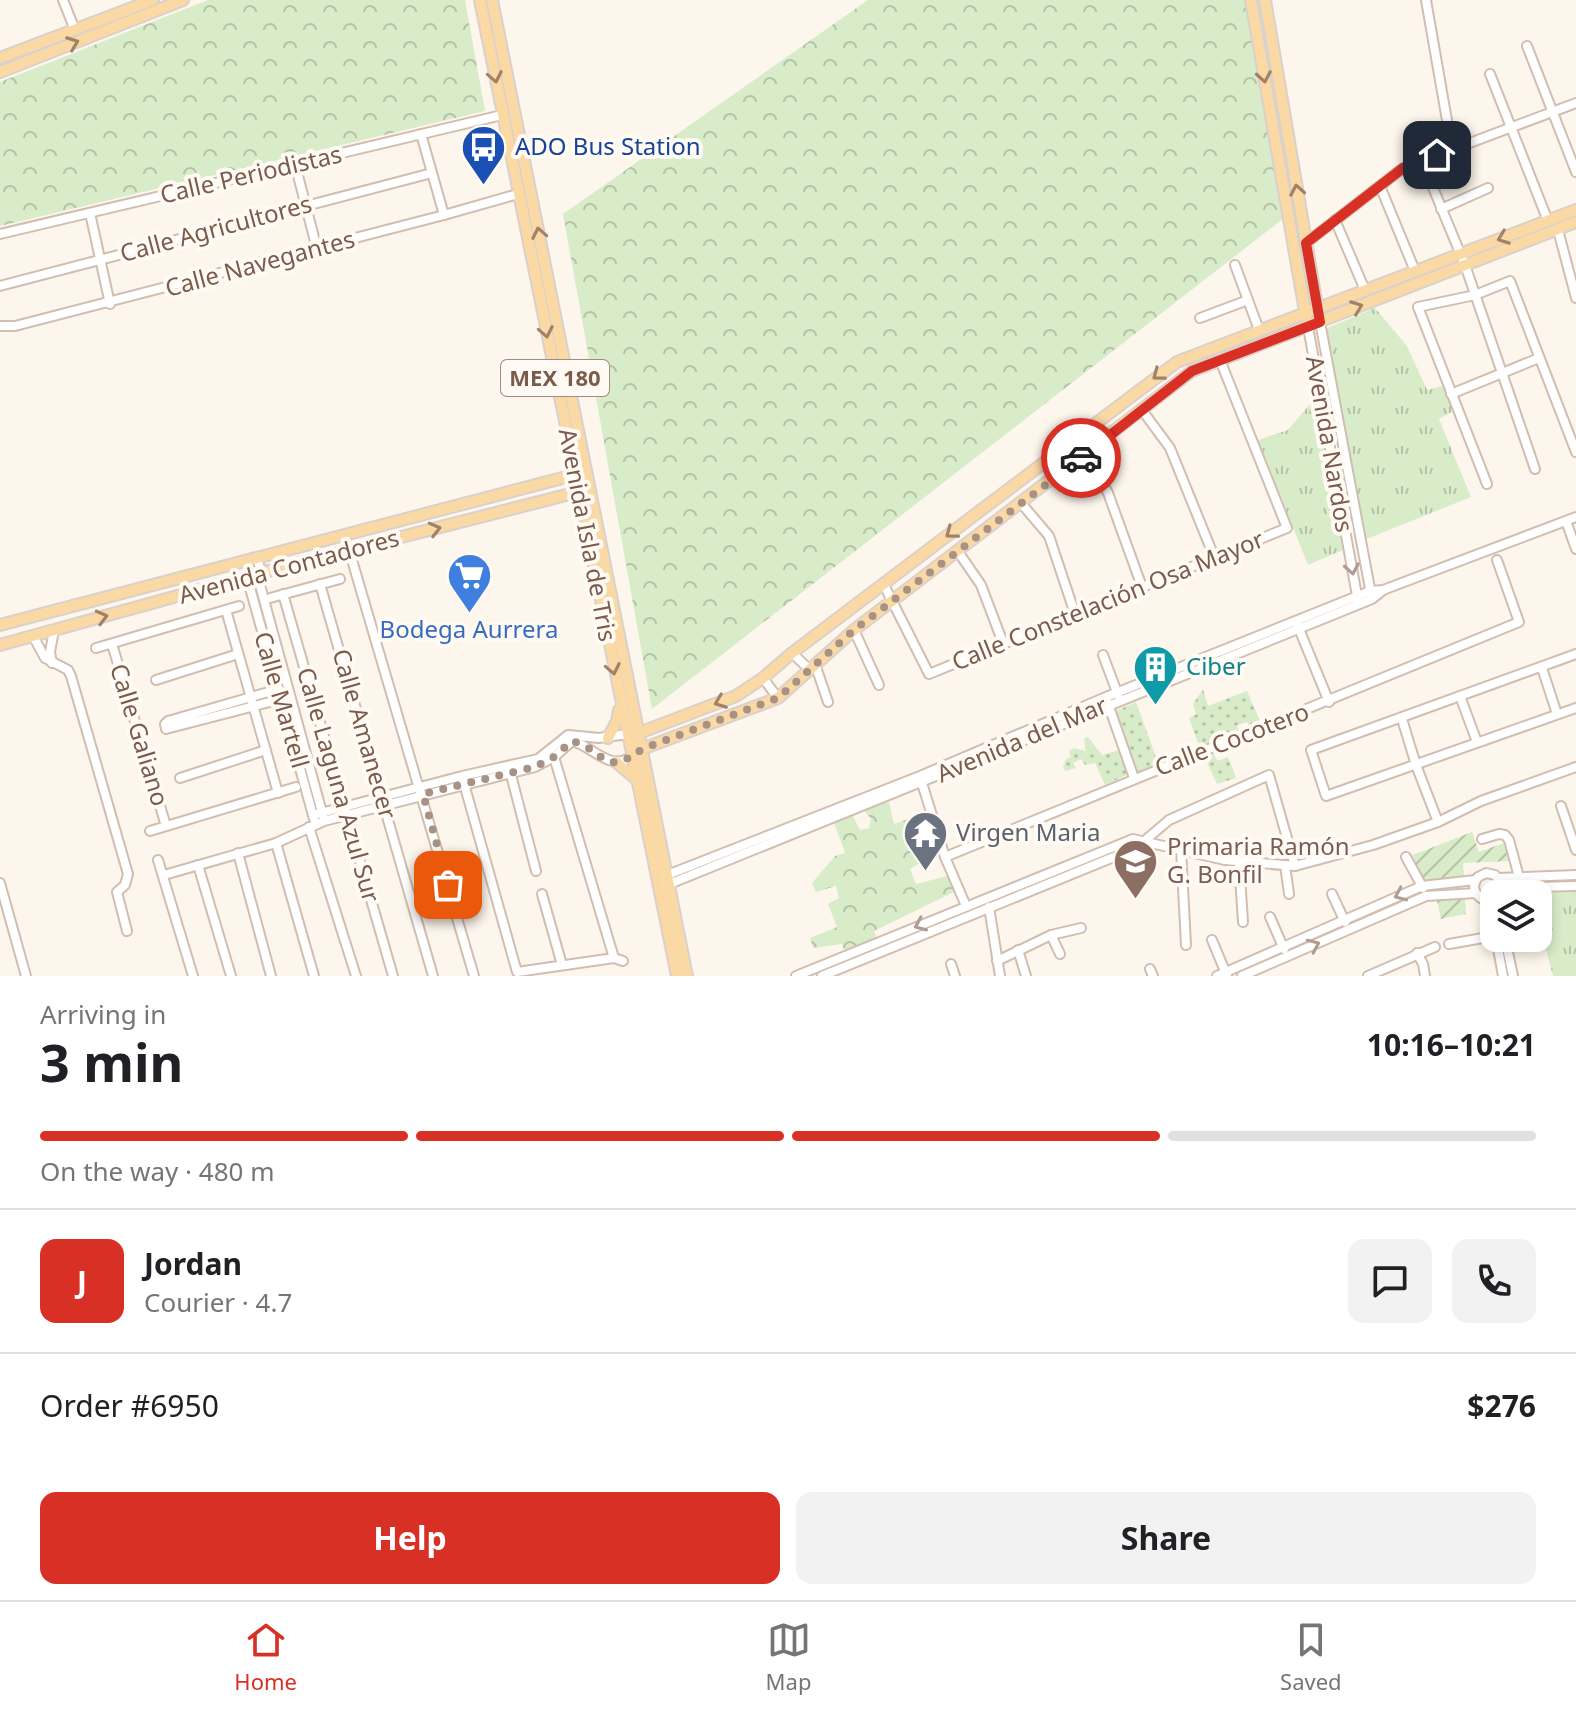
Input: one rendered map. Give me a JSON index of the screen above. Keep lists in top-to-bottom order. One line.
{"streets":{"main road":["MEX 180","Avenida Nardos","Avenida Isla de Tris","Avenida Contadores"],"street":["Calle Periodistas","Calle Agricultores","Calle Navegantes","Calle Constelación Osa Mayor","Calle Martell","Calle Amanecer","Calle Galiano","Avenida del Mar","Calle Cocotero","Calle Laguna Azul Sur"]},"crossings":[["Calle Periodistas","Avenida Isla de Tris"],["Calle Navegantes","Avenida Isla de Tris"],["Avenida Nardos","Avenida del Mar"],["Avenida Isla de Tris","Avenida Contadores"],["Avenida Isla de Tris","Avenida del Mar"],["Avenida Contadores","Calle Martell"]],"places":{"bus stop":["ADO Bus Station"],"supermarket":["Bodega Aurrera"],"building":["Ciber"],"temple":["Virgen Maria"],"school or university":["Primaria Ramón G. Bonfil"]},"page":{"heading":["3 min","Arriving in","10:16–10:21"],"panel":["Jordan","Courier · 4.7","Order #6950","$276"],"bar":"On the way · 480 m","round":"J","buttons":["Help","Share"],"tabs":["Home","Map","Saved"]}}
